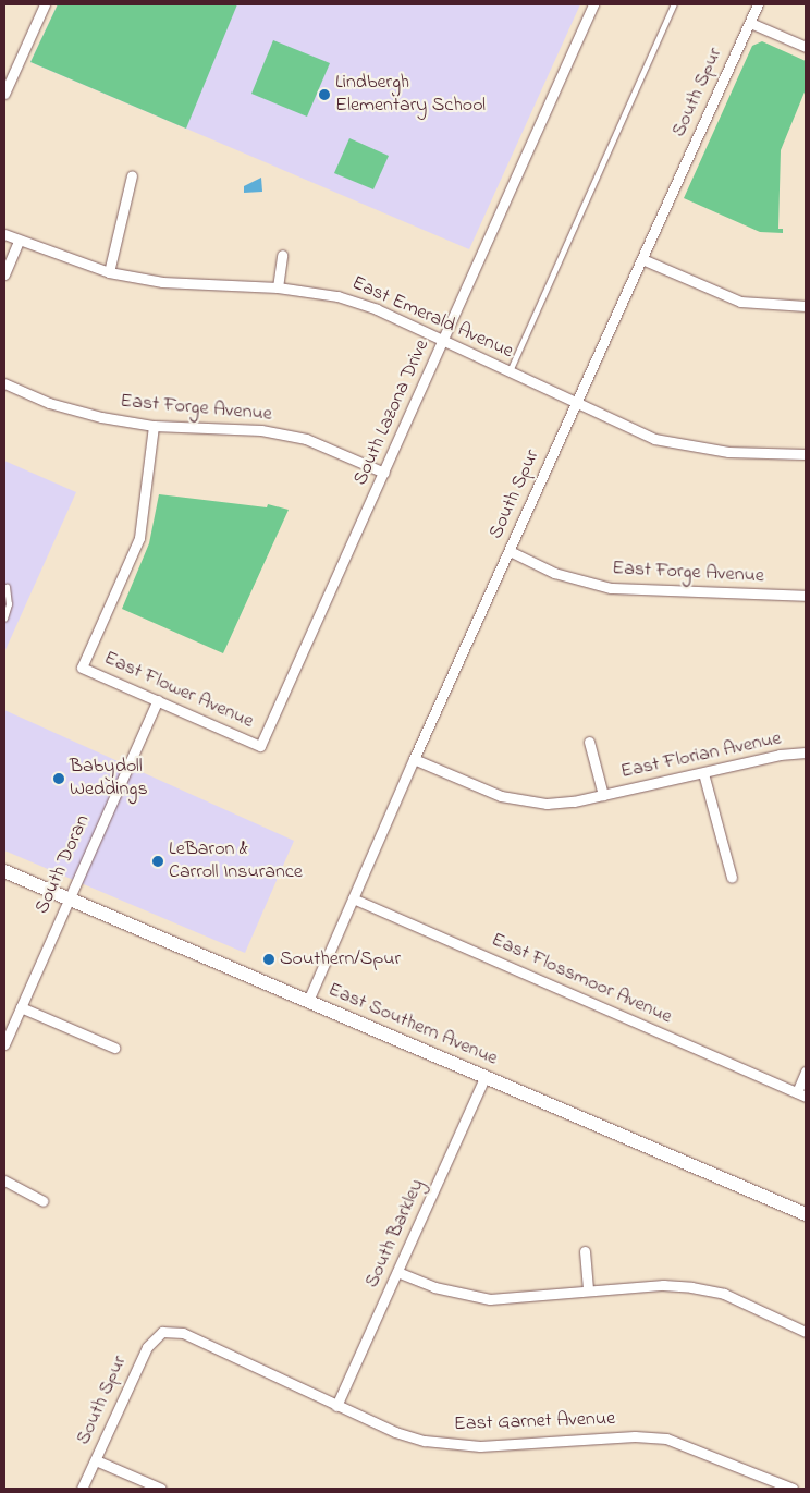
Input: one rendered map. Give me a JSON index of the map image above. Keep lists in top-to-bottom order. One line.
{"streets":{"main road":["East Southern Avenue"],"street":["South Spur","East Emerald Avenue","East Forge Avenue","South Lazona Drive","East Flower Avenue","East Florian Avenue","South Doran","East Flossmoor Avenue","South Barkley","East Garnet Avenue"]},"crossings":[["South Spur","East Emerald Avenue"],["South Spur","East Forge Avenue"],["South Spur","East Florian Avenue"],["South Spur","East Flossmoor Avenue"],["South Spur","East Southern Avenue"],["South Spur","East Garnet Avenue"],["East Emerald Avenue","South Lazona Drive"],["East Forge Avenue","South Lazona Drive"],["East Forge Avenue","East Flower Avenue"],["South Lazona Drive","East Flower Avenue"],["East Flower Avenue","South Doran"],["South Doran","East Southern Avenue"],["East Southern Avenue","South Barkley"],["South Barkley","East Garnet Avenue"]],"places":["Lindbergh Elementary School","Babydoll Weddings","LeBaron & Carroll Insurance","Southern/Spur"]}
